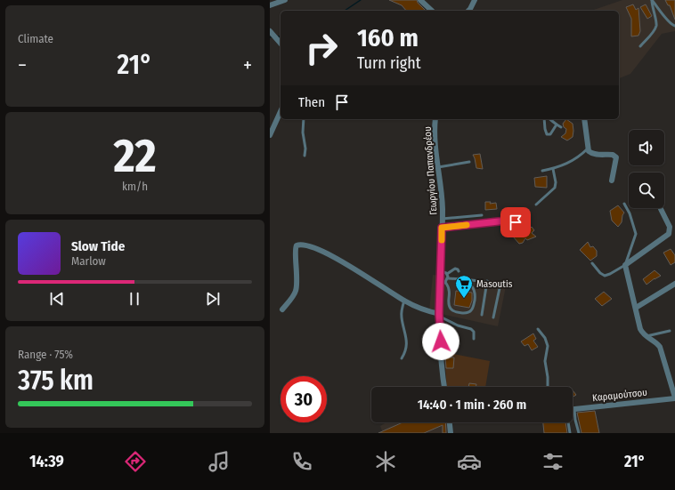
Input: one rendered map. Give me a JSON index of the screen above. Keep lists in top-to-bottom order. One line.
{"streets":{"street":["Γεωργίου Παπανδρέου","Καραμούτσου"]},"places":{"supermarket":["Masoutis"]},"page":{"tile":["Climate",["22","km/h"],["Range · 75%","375 km"]],"turn":["160 m","Turn right"],"heat":["−","21°","+"],"then":"Then","song":["Slow Tide","Marlow"],"limit":"30","trip":"14:40 · 1 min · 260 m","tabs":["14:39","21°"]}}
